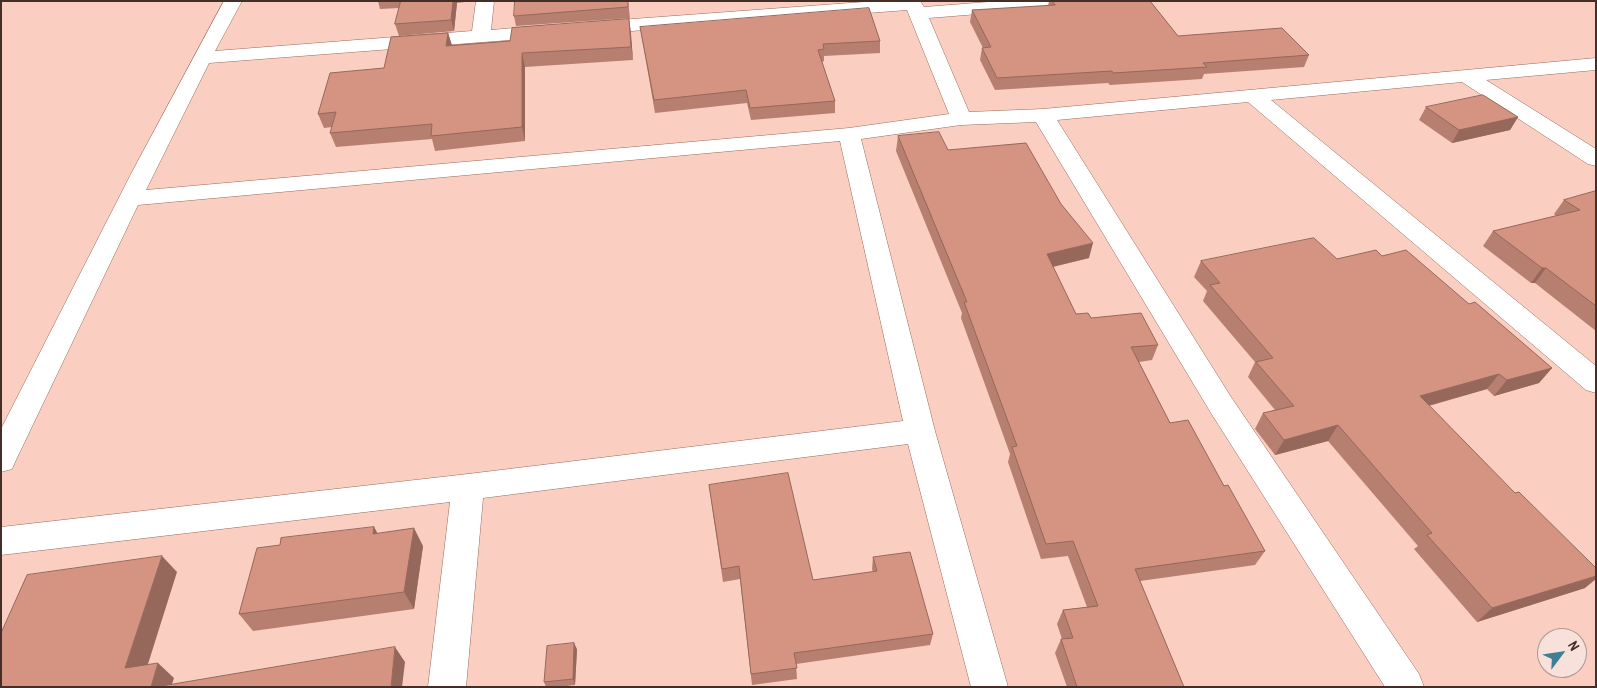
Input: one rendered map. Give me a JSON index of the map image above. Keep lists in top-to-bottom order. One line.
{"north":"top right"}
